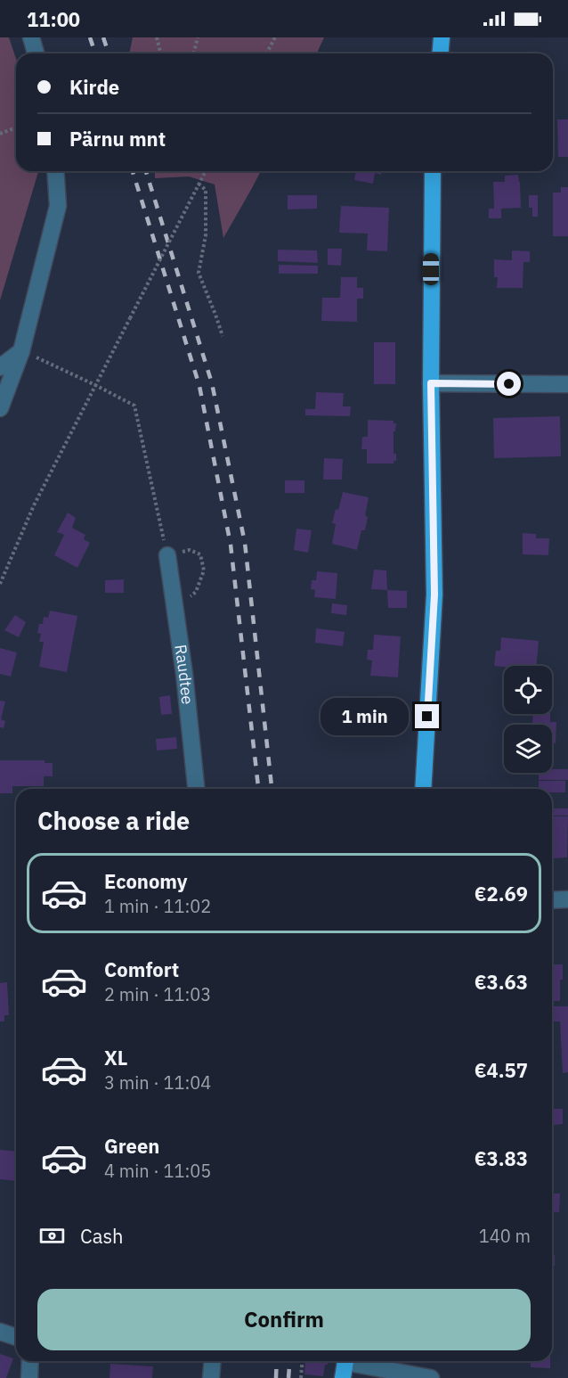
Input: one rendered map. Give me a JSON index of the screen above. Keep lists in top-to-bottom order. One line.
{"streets":{"street":["Raudtee"]},"page":{"status":"11:00","banner":["Kirde","Pärnu mnt"],"bubble":"1 min","heading":"Choose a ride","list":[{"name":"Economy","note":"1 min · 11:02","value":"€2.69"},{"name":"Comfort","note":"2 min · 11:03","value":"€3.63"},{"name":"XL","note":"3 min · 11:04","value":"€4.57"},{"name":"Green","note":"4 min · 11:05","value":"€3.83"}],"pay":["Cash","140 m"],"buttons":"Confirm"}}
